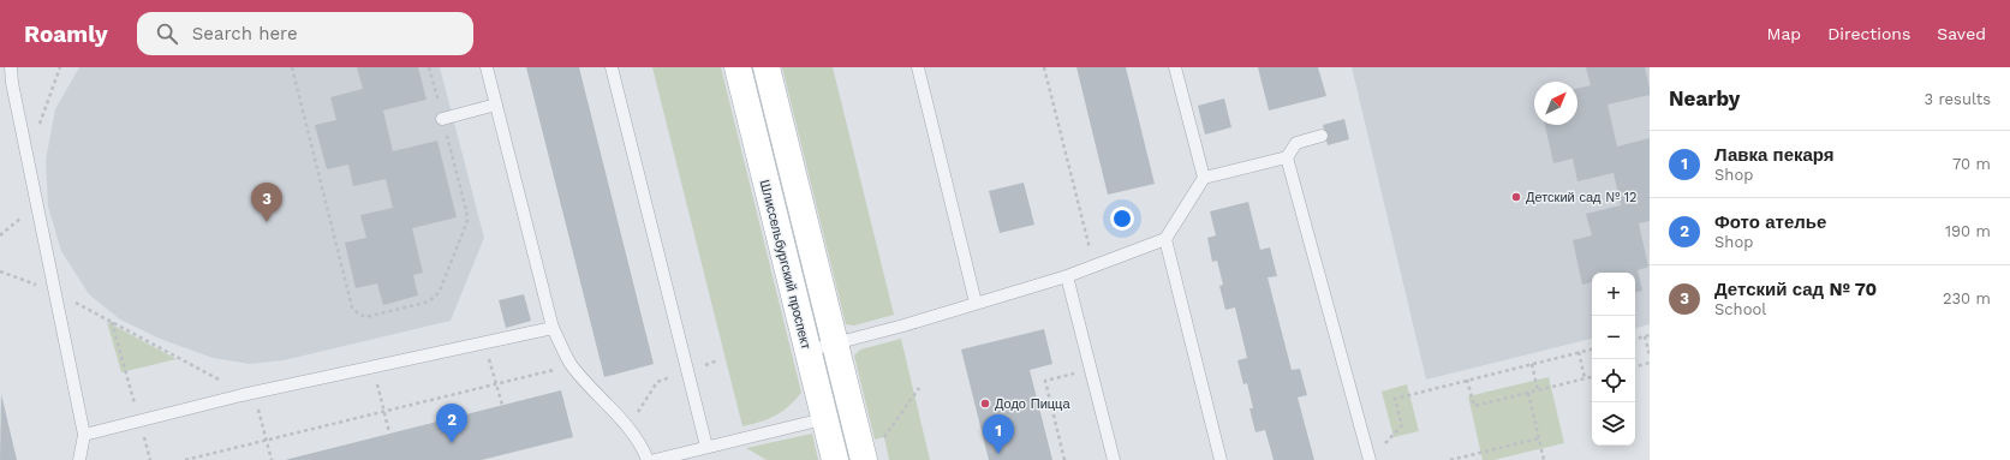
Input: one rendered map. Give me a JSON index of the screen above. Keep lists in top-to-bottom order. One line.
{"streets":{"main road":["Шлиссельбургский проспект"]},"places":["Детский сад № 12","Додо Пицца"],"north":"top right","page":{"header":"Roamly","search":"Search here","nav":["Map","Directions","Saved"],"heading":["Nearby","3 results"],"list":[{"mark":"1","name":"Лавка пекаря","note":"Shop","value":"70 m"},{"mark":"2","name":"Фото ателье","note":"Shop","value":"190 m"},{"mark":"3","name":"Детский сад № 70","note":"School","value":"230 m"}],"pins":["3","2","1"],"map_buttons":["+","−"]}}
